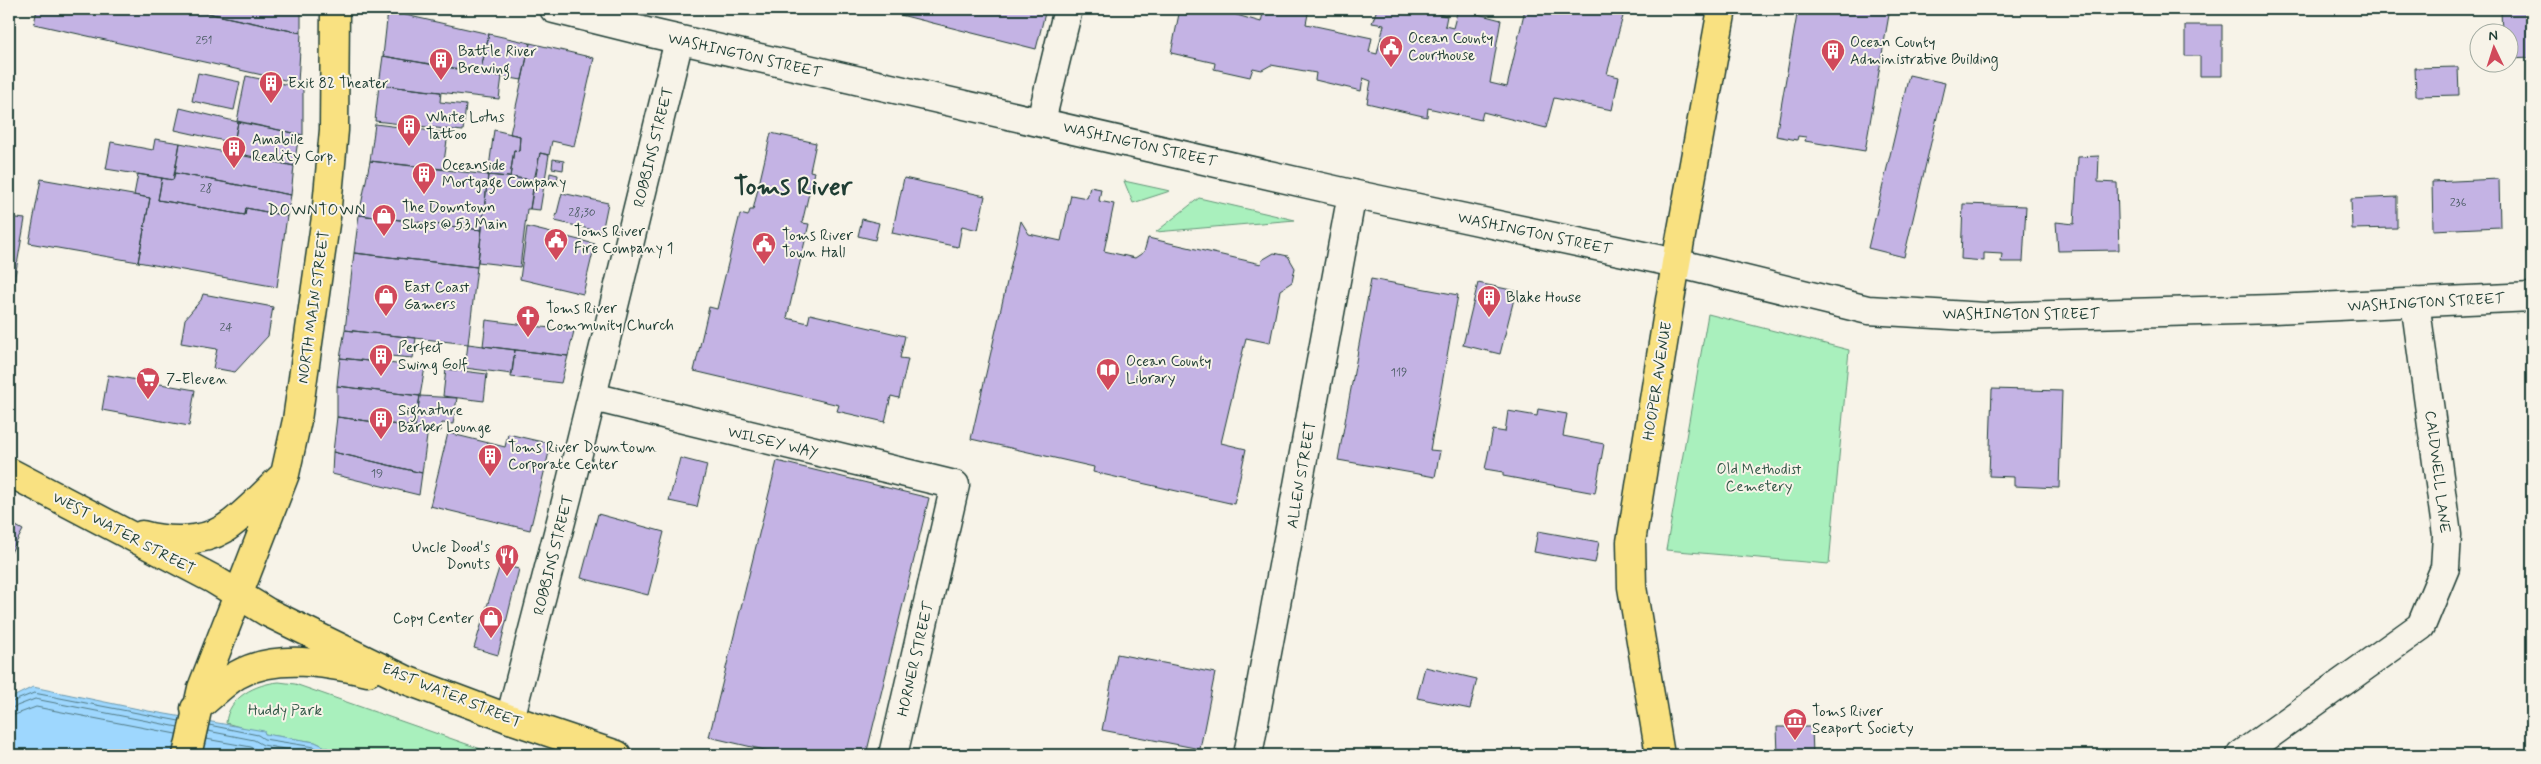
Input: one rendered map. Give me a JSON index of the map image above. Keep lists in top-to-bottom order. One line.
{"streets":{"main road":["NORTH MAIN STREET","HOOPER AVENUE","WEST WATER STREET","EAST WATER STREET"],"street":["WASHINGTON STREET","ROBBINS STREET","WILSEY WAY","CALDWELL LANE","ALLEN STREET","HORNER STREET"]},"crossings":[["WASHINGTON STREET","ROBBINS STREET"],["WASHINGTON STREET","HOOPER AVENUE"],["WASHINGTON STREET","CALDWELL LANE"],["WASHINGTON STREET","ALLEN STREET"],["ROBBINS STREET","WILSEY WAY"],["ROBBINS STREET","EAST WATER STREET"],["NORTH MAIN STREET","WEST WATER STREET"],["NORTH MAIN STREET","EAST WATER STREET"],["WILSEY WAY","HORNER STREET"],["WEST WATER STREET","EAST WATER STREET"]],"districts":["Toms River","DOWNTOWN"],"parks":["Old Methodist Cemetery","Huddy Park"],"places":{"public building":["Ocean County Courthouse","Toms River Fire Company 1","Toms River Town Hall"],"building":["Ocean County Administrative Building","Battle River Brewing","Exit 82 Theater","White Lotus Tattoo","Amabile Reality Corp.","Oceanside Mortgage Company","Blake House","Perfect Swing Golf","Signature Barber Lounge","Toms River Downtown Corporate Center"],"shop":["The Downtown Shops @ 53 Main","East Coast Gamers","Copy Center"],"church":["Toms River Community Church"],"library":["Ocean County Library"],"supermarket":["7-Eleven"],"restaurant":["Uncle Dood's Donuts"],"museum":["Toms River Seaport Society"]},"house_numbers":["251","28","236","28;30","24","119","19"],"north":"top"}
